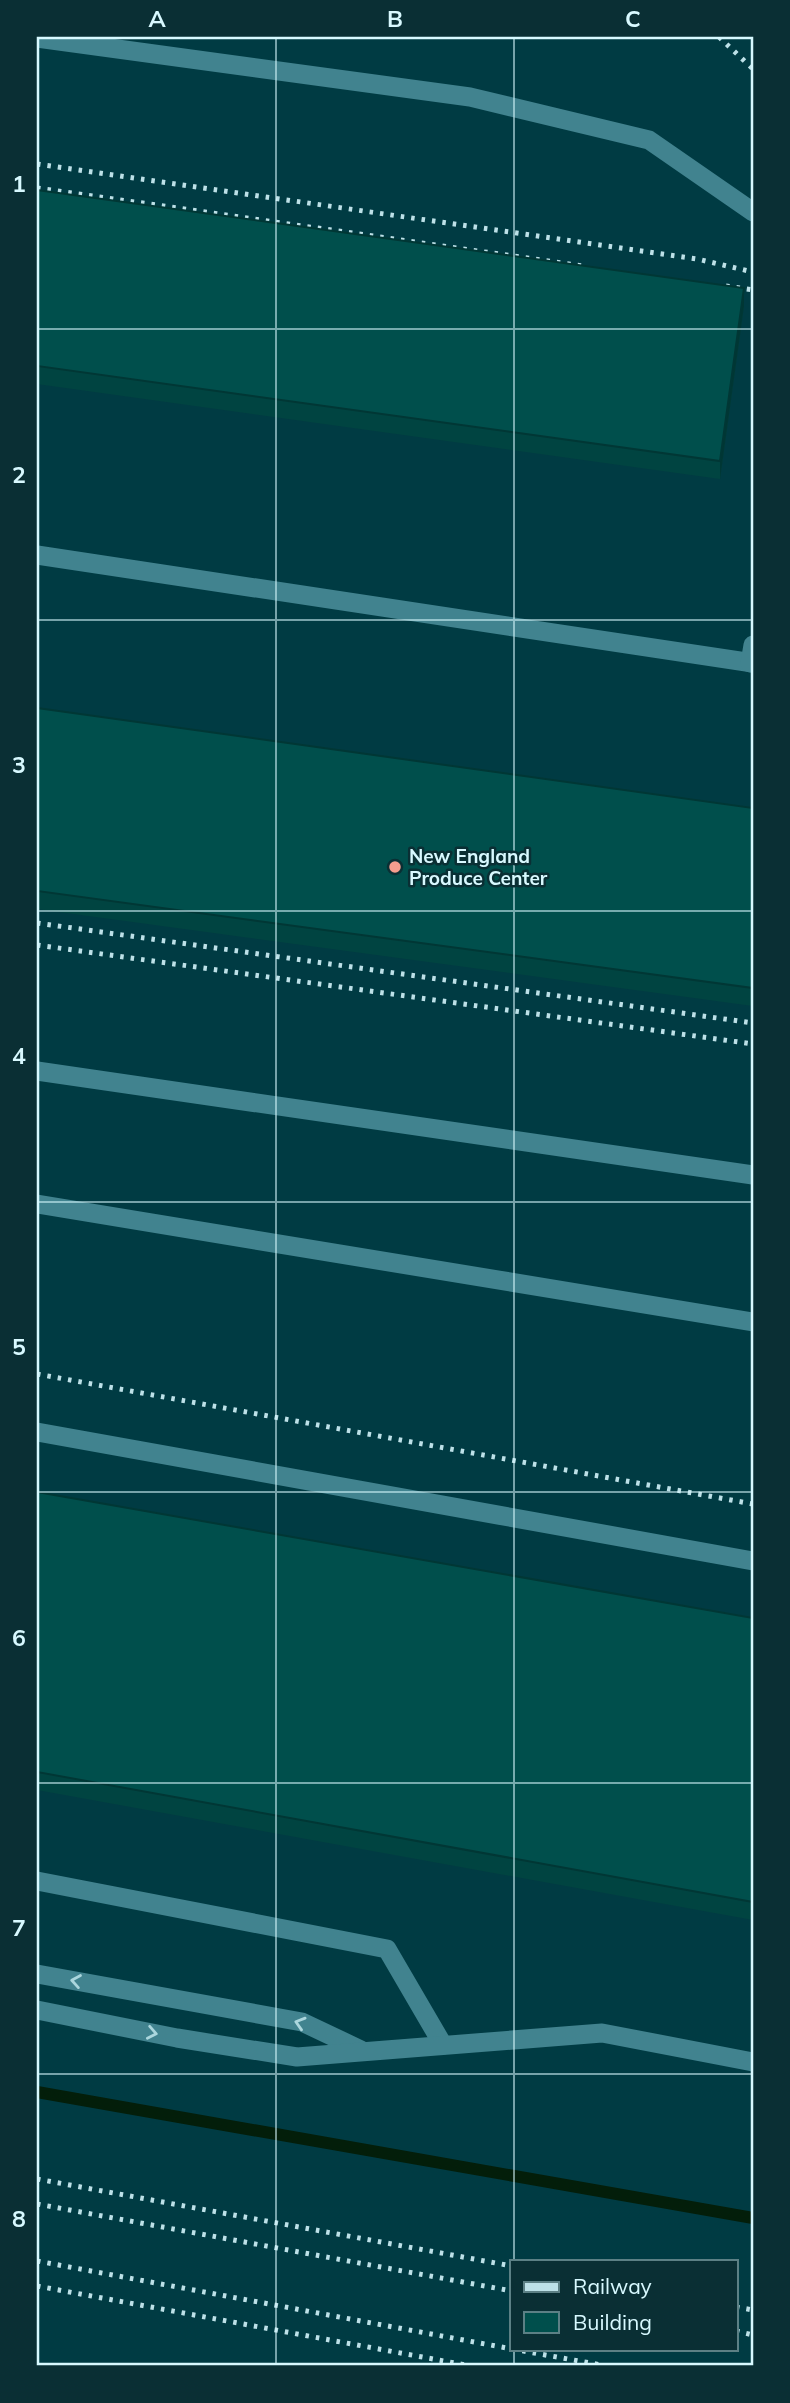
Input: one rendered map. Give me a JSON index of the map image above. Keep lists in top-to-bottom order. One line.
{"places":["New England Produce Center"],"legend":["Railway","Building"],"grid":{"columns":["A","B","C"],"rows":["1","2","3","4","5","6","7","8"]}}
